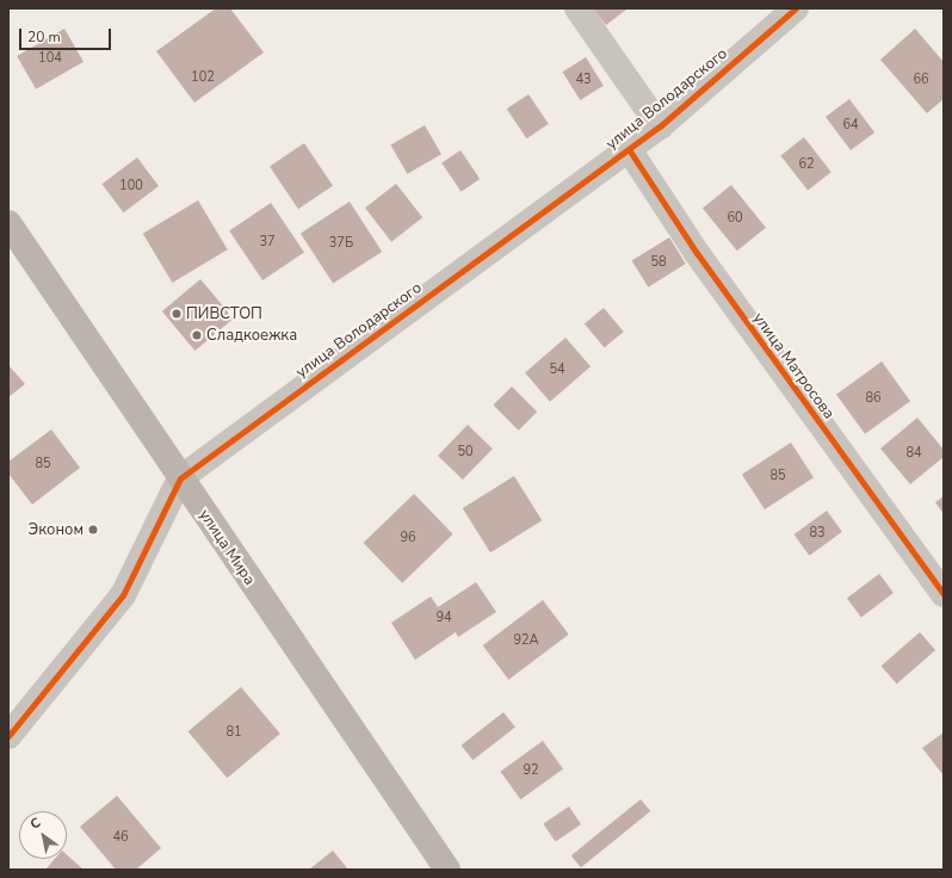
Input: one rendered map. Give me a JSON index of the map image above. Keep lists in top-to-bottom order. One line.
{"streets":{"main road":["улица Мира"],"street":["улица Володарского","улица Матросова"]},"crossings":[["улица Володарского","улица Матросова"],["улица Володарского","улица Мира"]],"places":["ПИВСТОП","Сладкоежка","Эконом"],"house_numbers":["104","102","43","66","64","62","100","60","37","37Б","58","54","86","50","84","85","85","83","96","94","92А","81","92","46"],"scale_bar":"20 m","north":"top left"}
